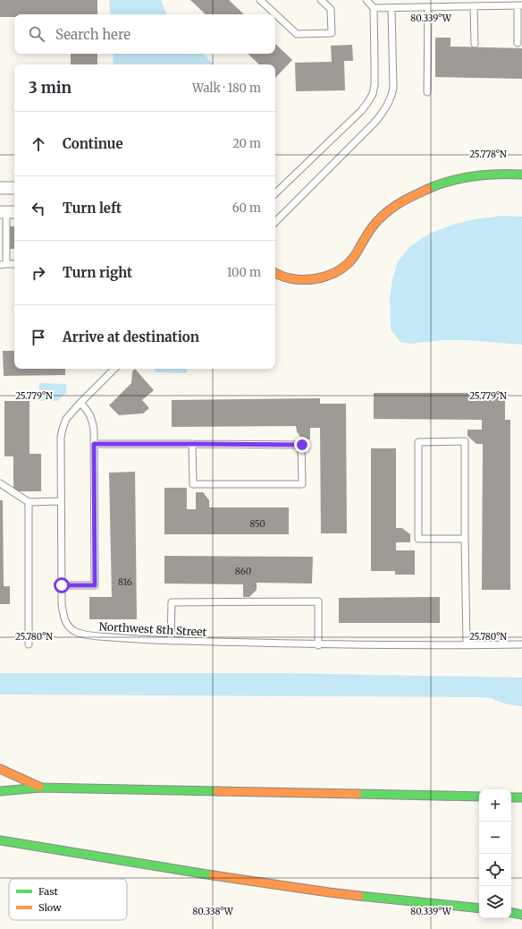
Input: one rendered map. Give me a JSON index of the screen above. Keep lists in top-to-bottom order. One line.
{"streets":{"lane":["Northwest 8th Street"]},"house_numbers":["850","860","816"],"legend":["Fast","Slow"],"page":{"search":"Search here","heading":["3 min","Walk · 180 m"],"list":[["Continue","20 m"],["Turn left","60 m"],["Turn right","100 m"],"Arrive at destination"],"map_buttons":["+","−"]},"coordinates":["80.339°W","25.778°N","25.779°N","25.780°N","80.338°W"]}
